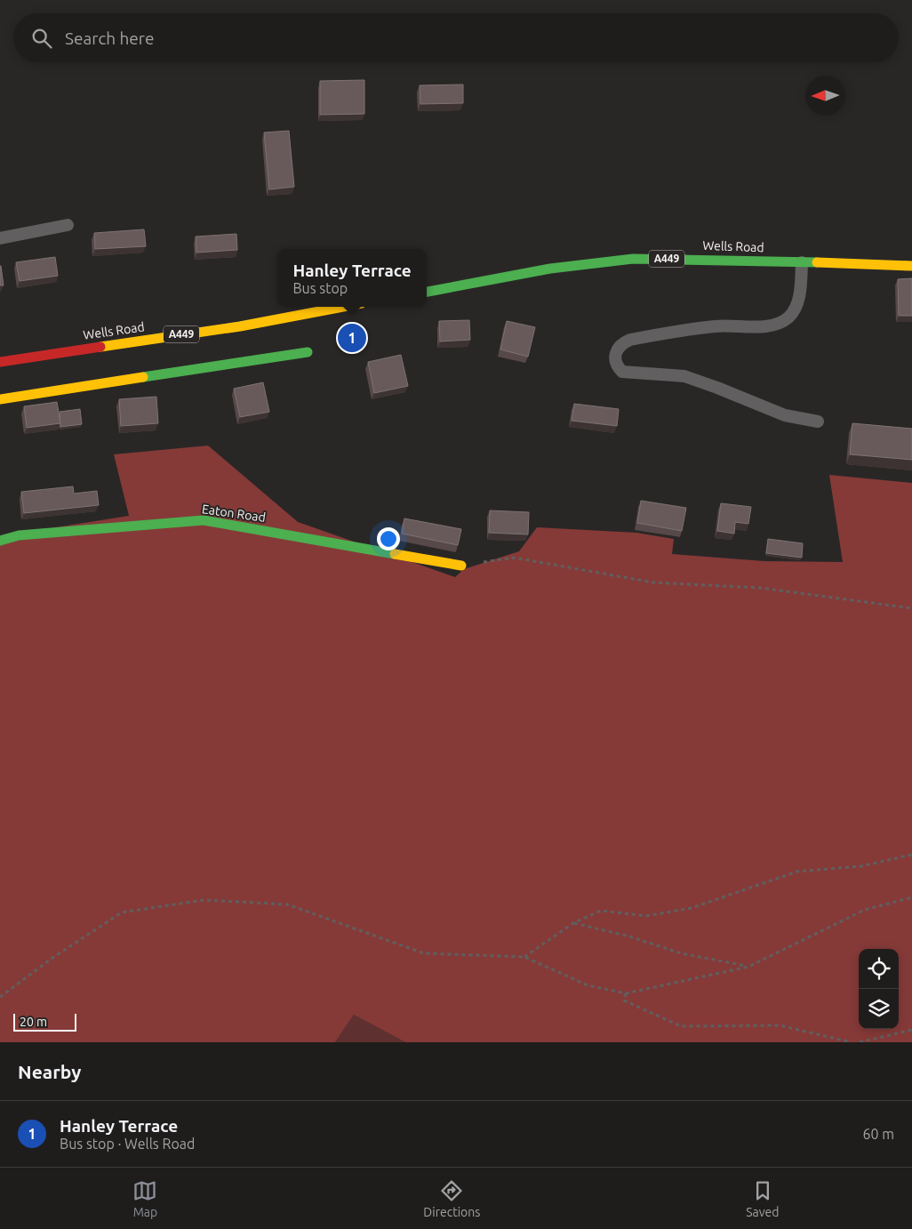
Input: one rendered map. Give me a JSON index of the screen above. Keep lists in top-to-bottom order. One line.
{"streets":{"main road":["Wells Road","A449","Eaton Road"]},"scale_bar":"20 m","north":"left","page":{"search":"Search here","popup":["Hanley Terrace","Bus stop"],"pins":"1","scale":"20 m","heading":"Nearby","list":[{"mark":"1","name":"Hanley Terrace","note":"Bus stop · Wells Road","value":"60 m"}],"nav":["Map","Directions","Saved"]}}
